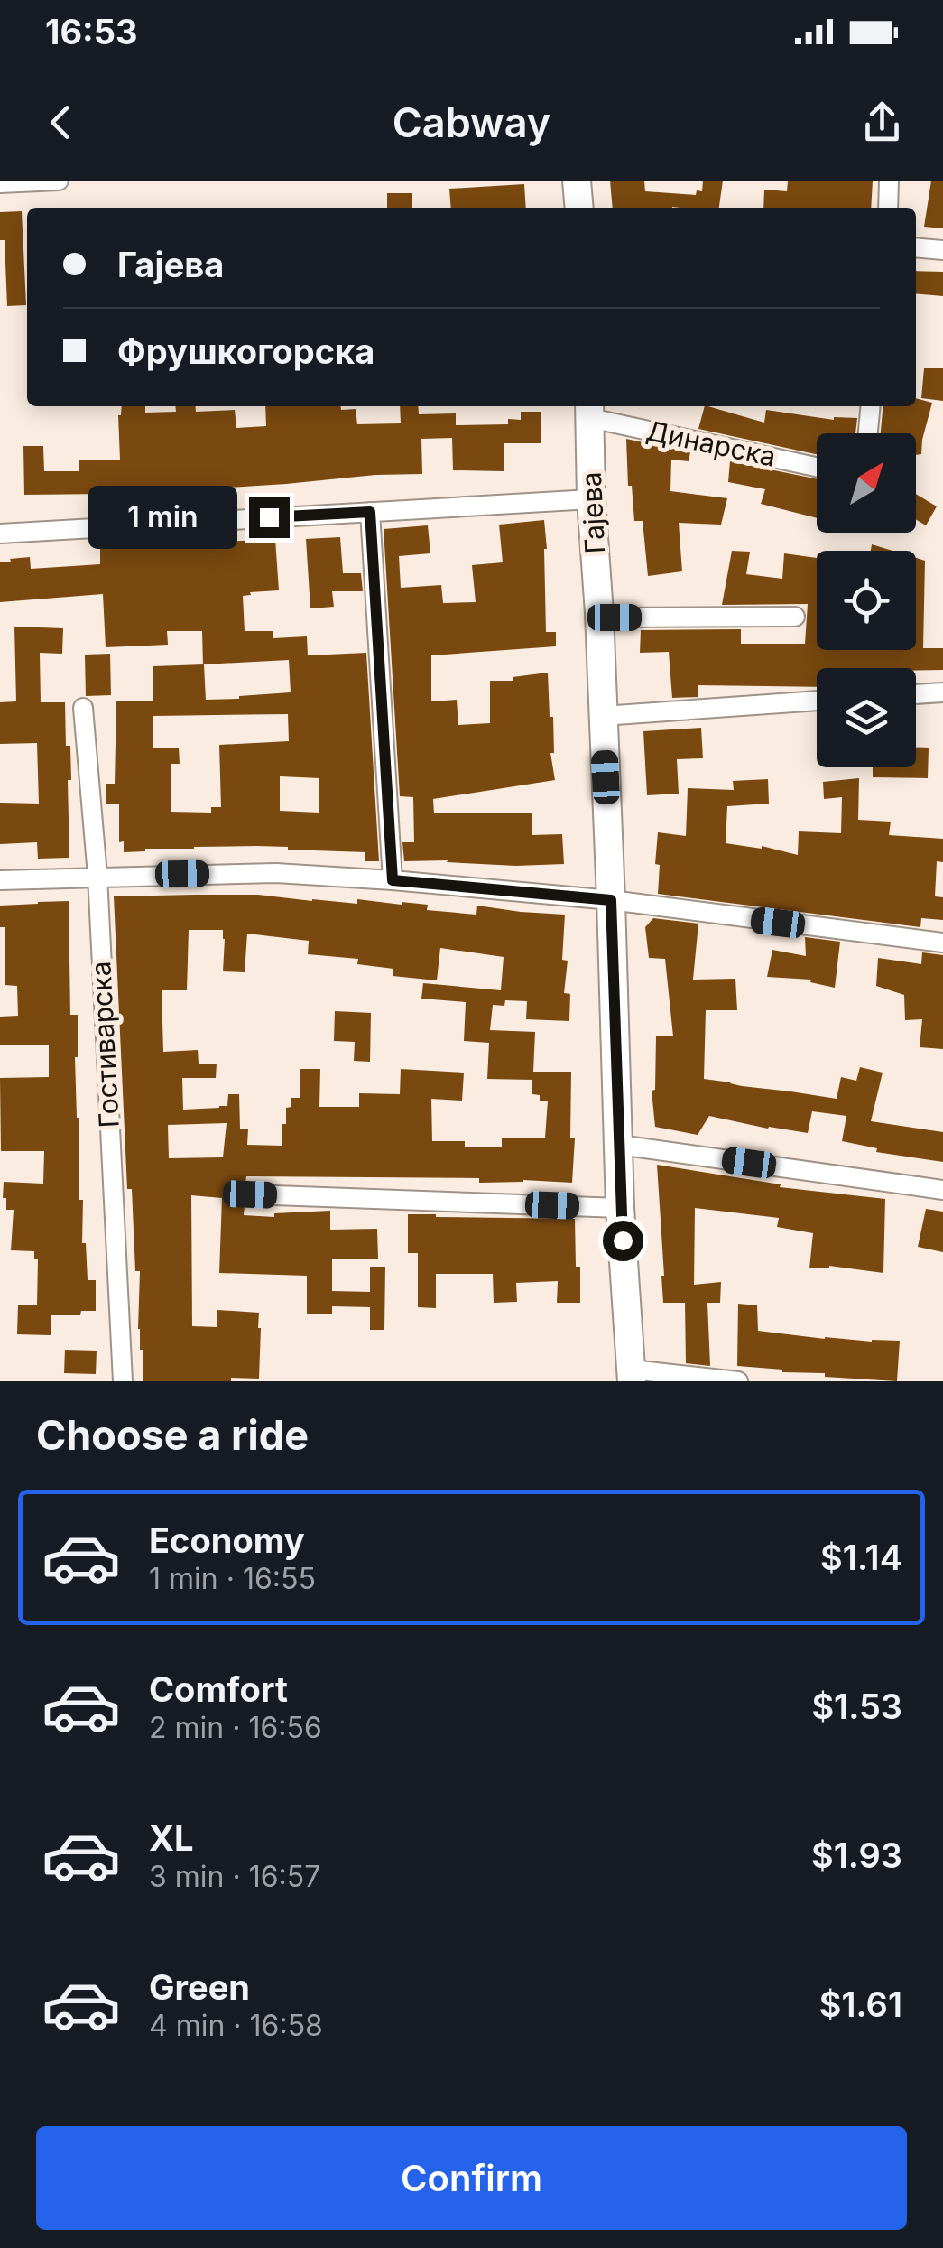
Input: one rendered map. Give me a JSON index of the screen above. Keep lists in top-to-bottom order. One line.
{"streets":{"street":["Динарска","Гајева","Гостиварска"]},"crossings":[["Динарска","Гајева"]],"north":"top right","page":{"status":"16:53","header":"Cabway","banner":["Гајева","Фрушкогорска"],"bubble":"1 min","heading":"Choose a ride","list":[{"name":"Economy","note":"1 min · 16:55","value":"$1.14"},{"name":"Comfort","note":"2 min · 16:56","value":"$1.53"},{"name":"XL","note":"3 min · 16:57","value":"$1.93"},{"name":"Green","note":"4 min · 16:58","value":"$1.61"}],"buttons":"Confirm"}}
